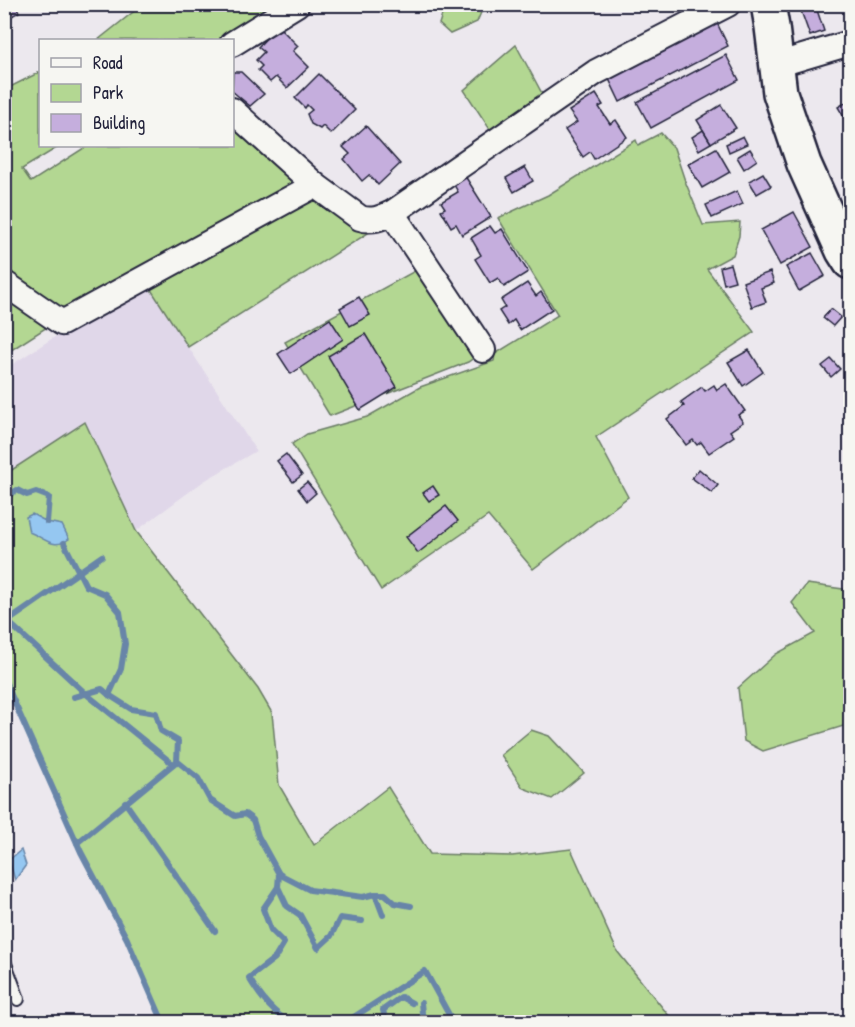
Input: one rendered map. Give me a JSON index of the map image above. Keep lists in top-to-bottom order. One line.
{"legend":["Road","Park","Building"]}
